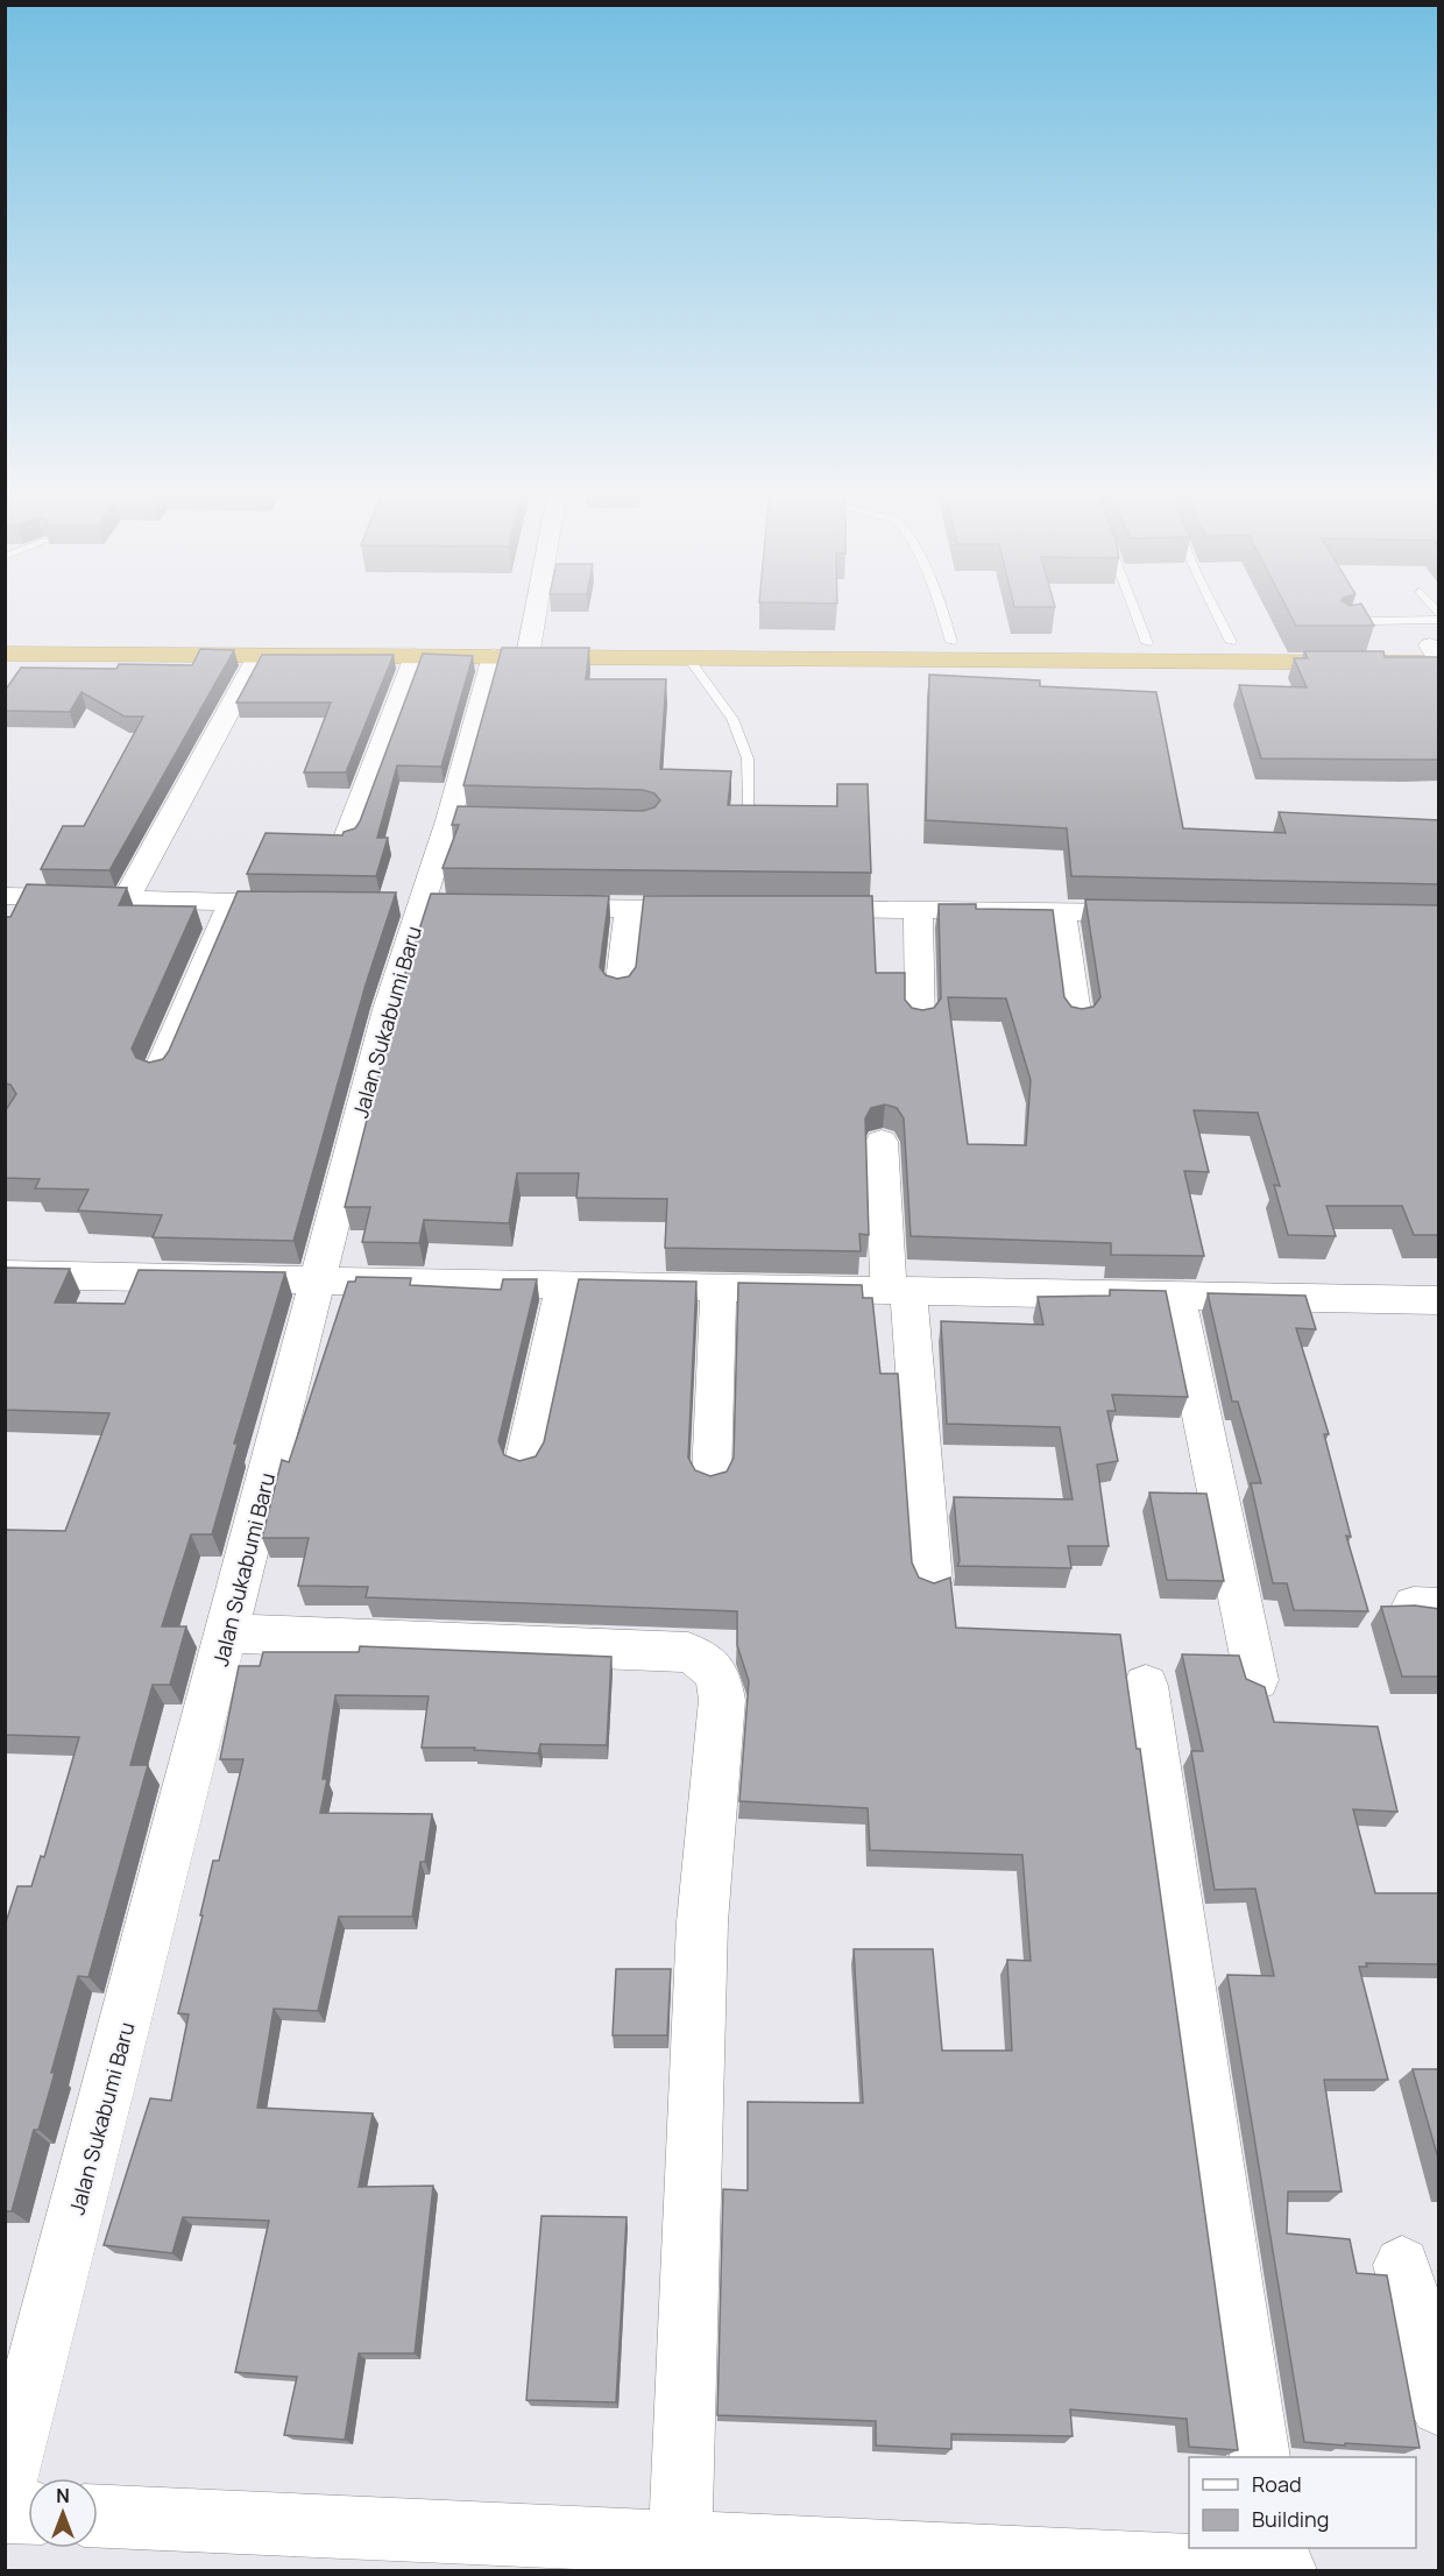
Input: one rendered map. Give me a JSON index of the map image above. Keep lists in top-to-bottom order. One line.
{"streets":{"street":["Jalan Sukabumi Baru"]},"legend":["Road","Building"],"north":"top"}
